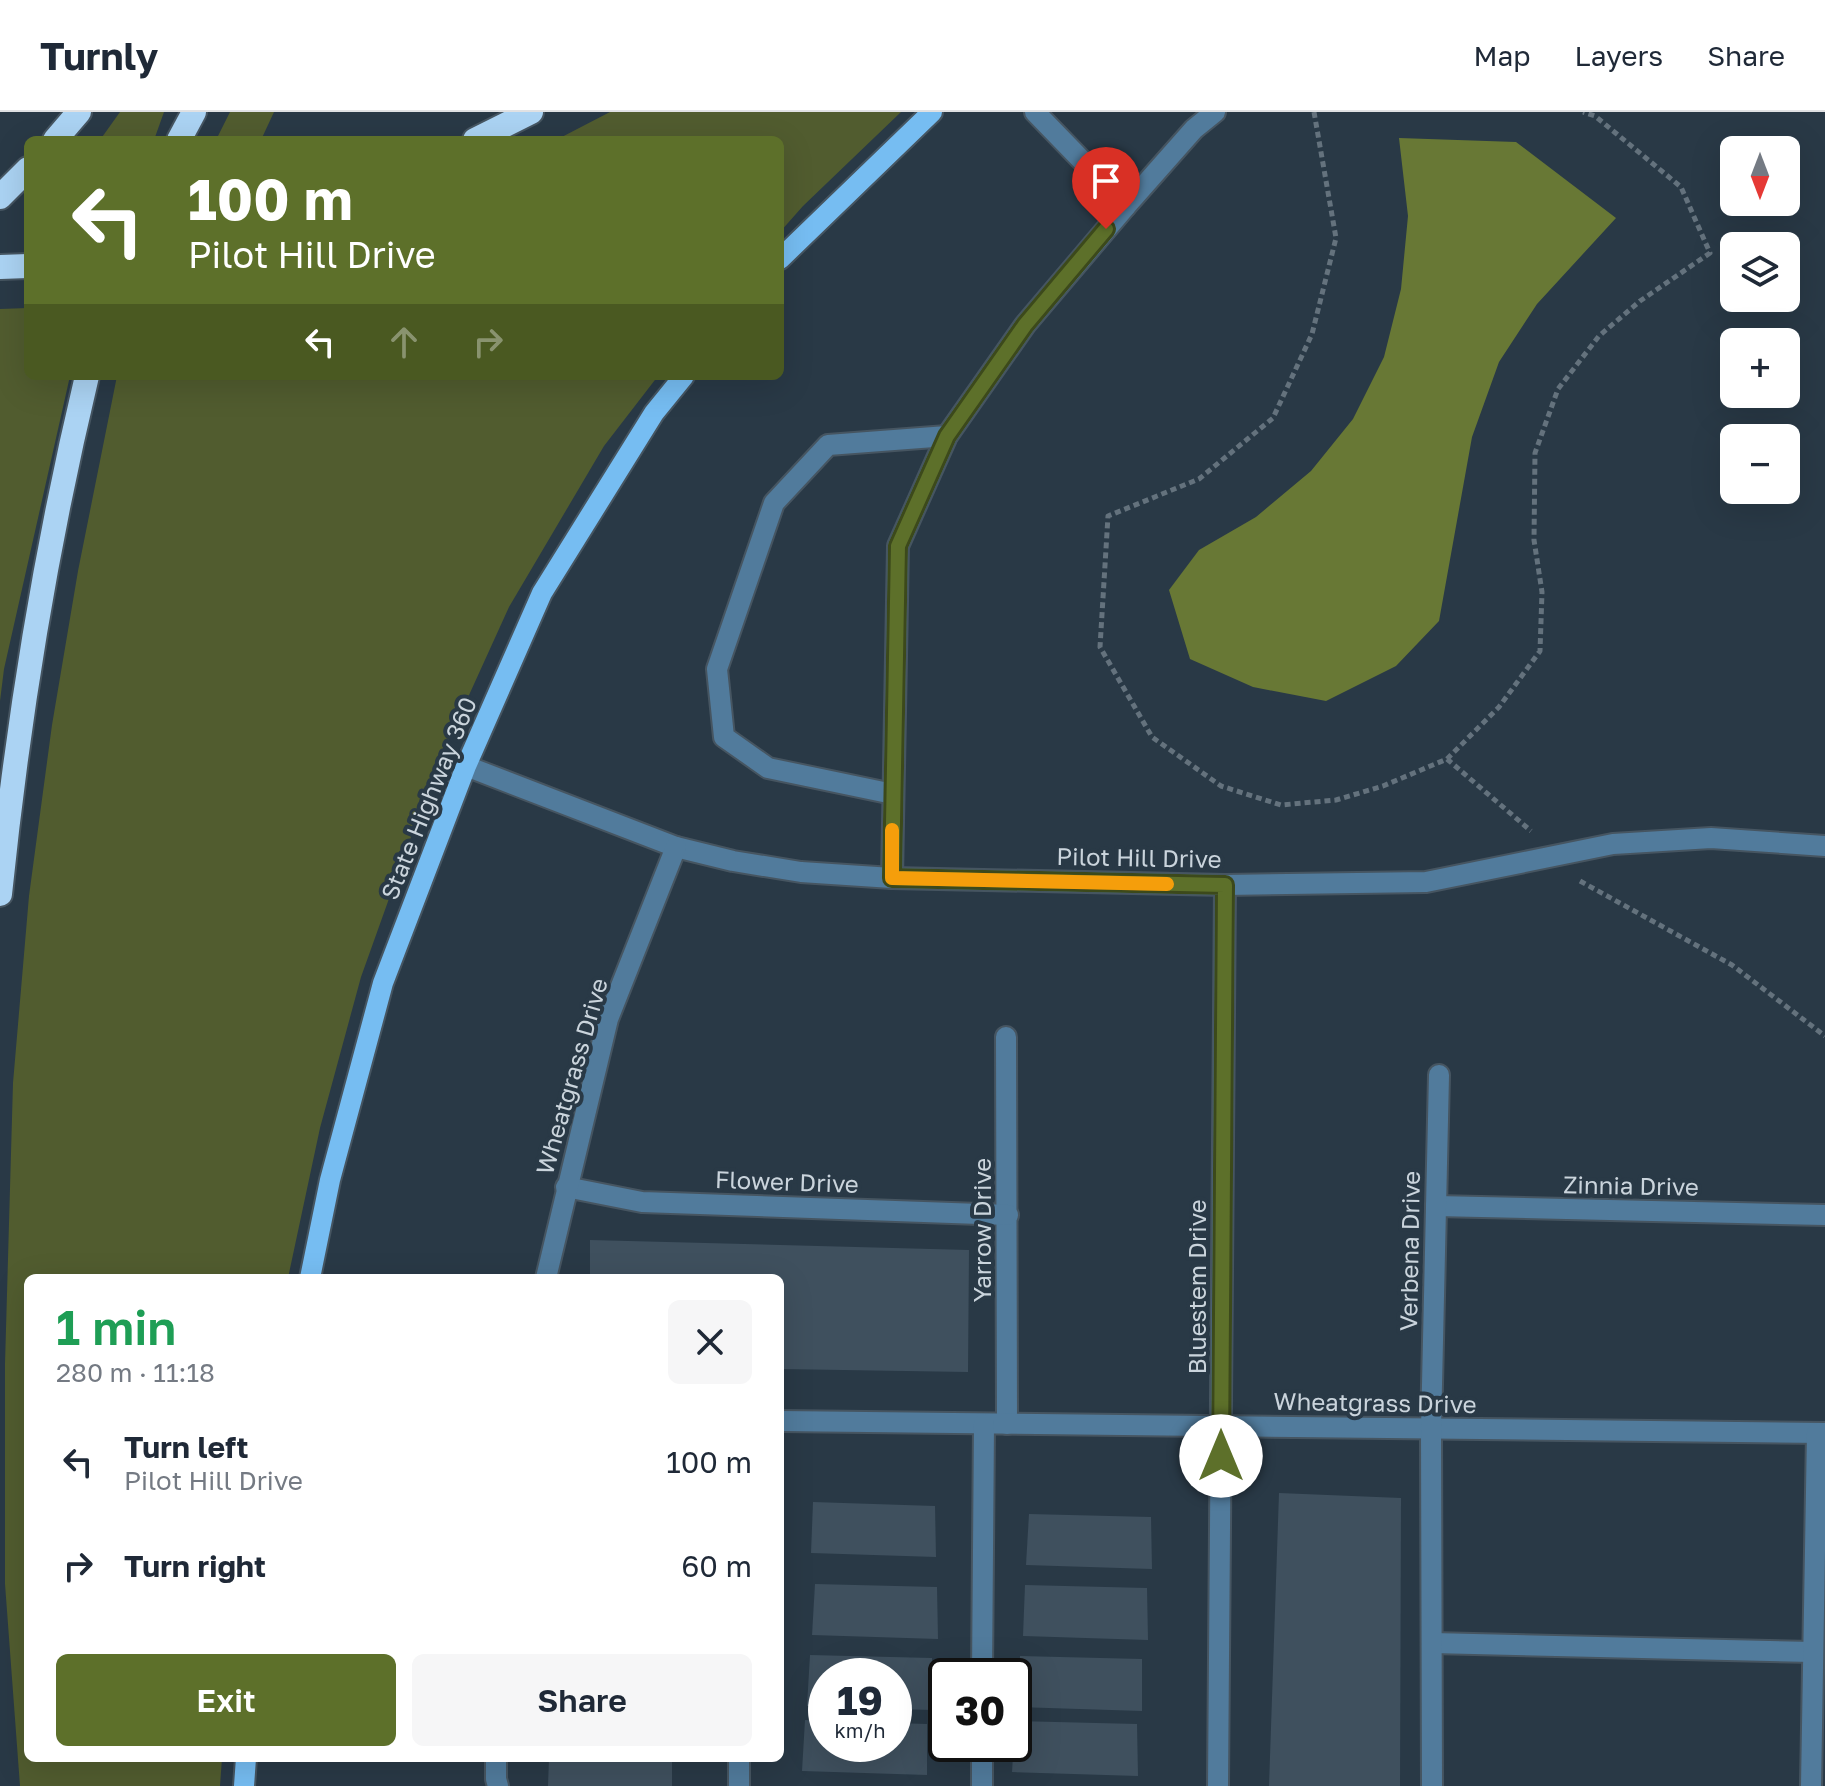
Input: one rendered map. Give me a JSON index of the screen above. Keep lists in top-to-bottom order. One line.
{"streets":{"main road":["State Highway 360"],"street":["Pilot Hill Drive","Wheatgrass Drive","Flower Drive","Zinnia Drive","Yarrow Drive","Verbena Drive","Bluestem Drive"]},"crossings":[["State Highway 360","Pilot Hill Drive"],["Pilot Hill Drive","Wheatgrass Drive"],["Pilot Hill Drive","Bluestem Drive"],["Wheatgrass Drive","Flower Drive"],["Wheatgrass Drive","Yarrow Drive"],["Wheatgrass Drive","Verbena Drive"],["Wheatgrass Drive","Bluestem Drive"],["Flower Drive","Yarrow Drive"],["Zinnia Drive","Verbena Drive"]],"north":"bottom","page":{"header":"Turnly","nav":["Map","Layers","Share"],"map_buttons":["+","−"],"turn":["100 m","Pilot Hill Drive"],"heading":["1 min","280 m · 11:18"],"list":[{"name":"Turn left","note":"Pilot Hill Drive","value":"100 m"},{"name":"Turn right","value":"60 m"}],"buttons":["Exit","Share"],"speed":"19 km/h","limit":"30"}}
